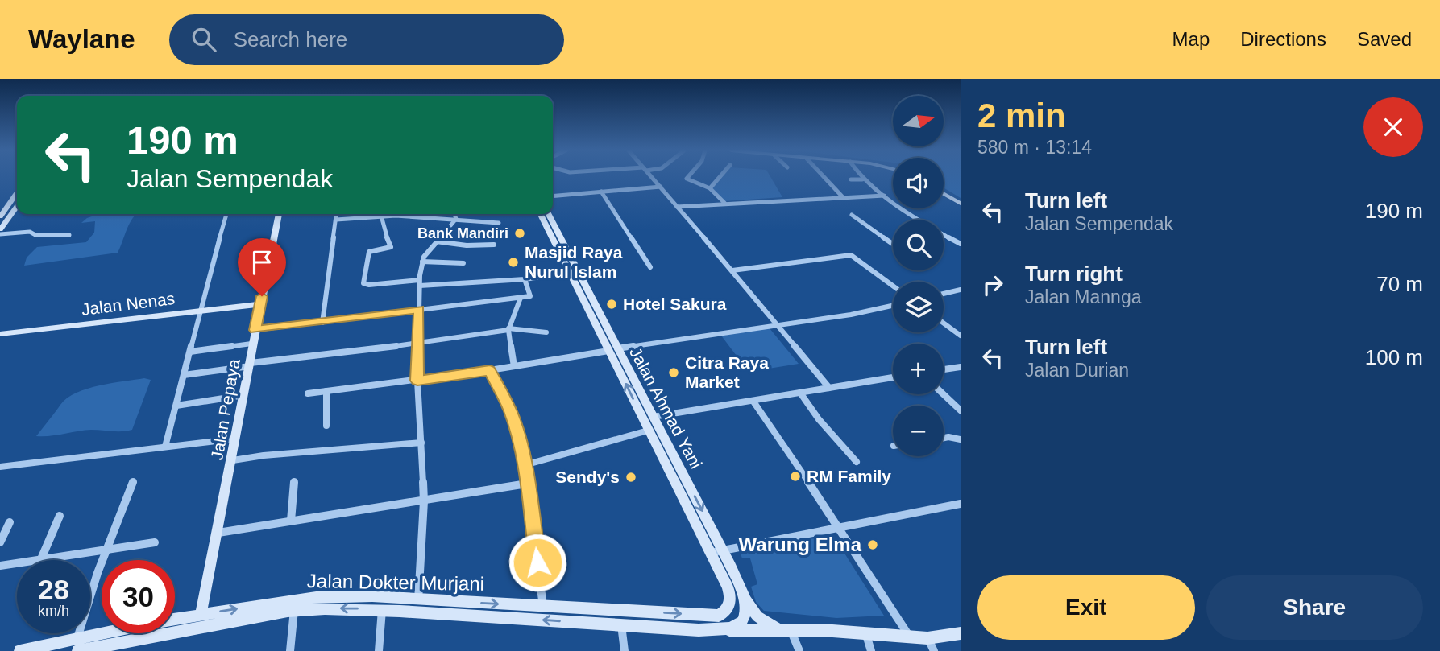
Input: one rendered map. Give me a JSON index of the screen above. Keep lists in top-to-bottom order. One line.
{"streets":{"main road":["Jalan Nenas","Jalan Ahmad Yani","Jalan Pepaya","Jalan Dokter Murjani"]},"crossings":[["Jalan Nenas","Jalan Pepaya"],["Jalan Ahmad Yani","Jalan Dokter Murjani"],["Jalan Pepaya","Jalan Dokter Murjani"]],"places":["Bank Mandiri","Masjid Raya Nurul Islam","Hotel Sakura","Citra Raya Market","RM Family","Sendy's","Warung Elma"],"north":"right","page":{"header":"Waylane","search":"Search here","nav":["Map","Directions","Saved"],"heading":["2 min","580 m · 13:14"],"map_buttons":["+","−"],"turn":["190 m","Jalan Sempendak"],"list":[{"name":"Turn left","note":"Jalan Sempendak","value":"190 m"},{"name":"Turn right","note":"Jalan Mannga","value":"70 m"},{"name":"Turn left","note":"Jalan Durian","value":"100 m"}],"speed":"28 km/h","limit":"30","buttons":["Exit","Share"]}}
